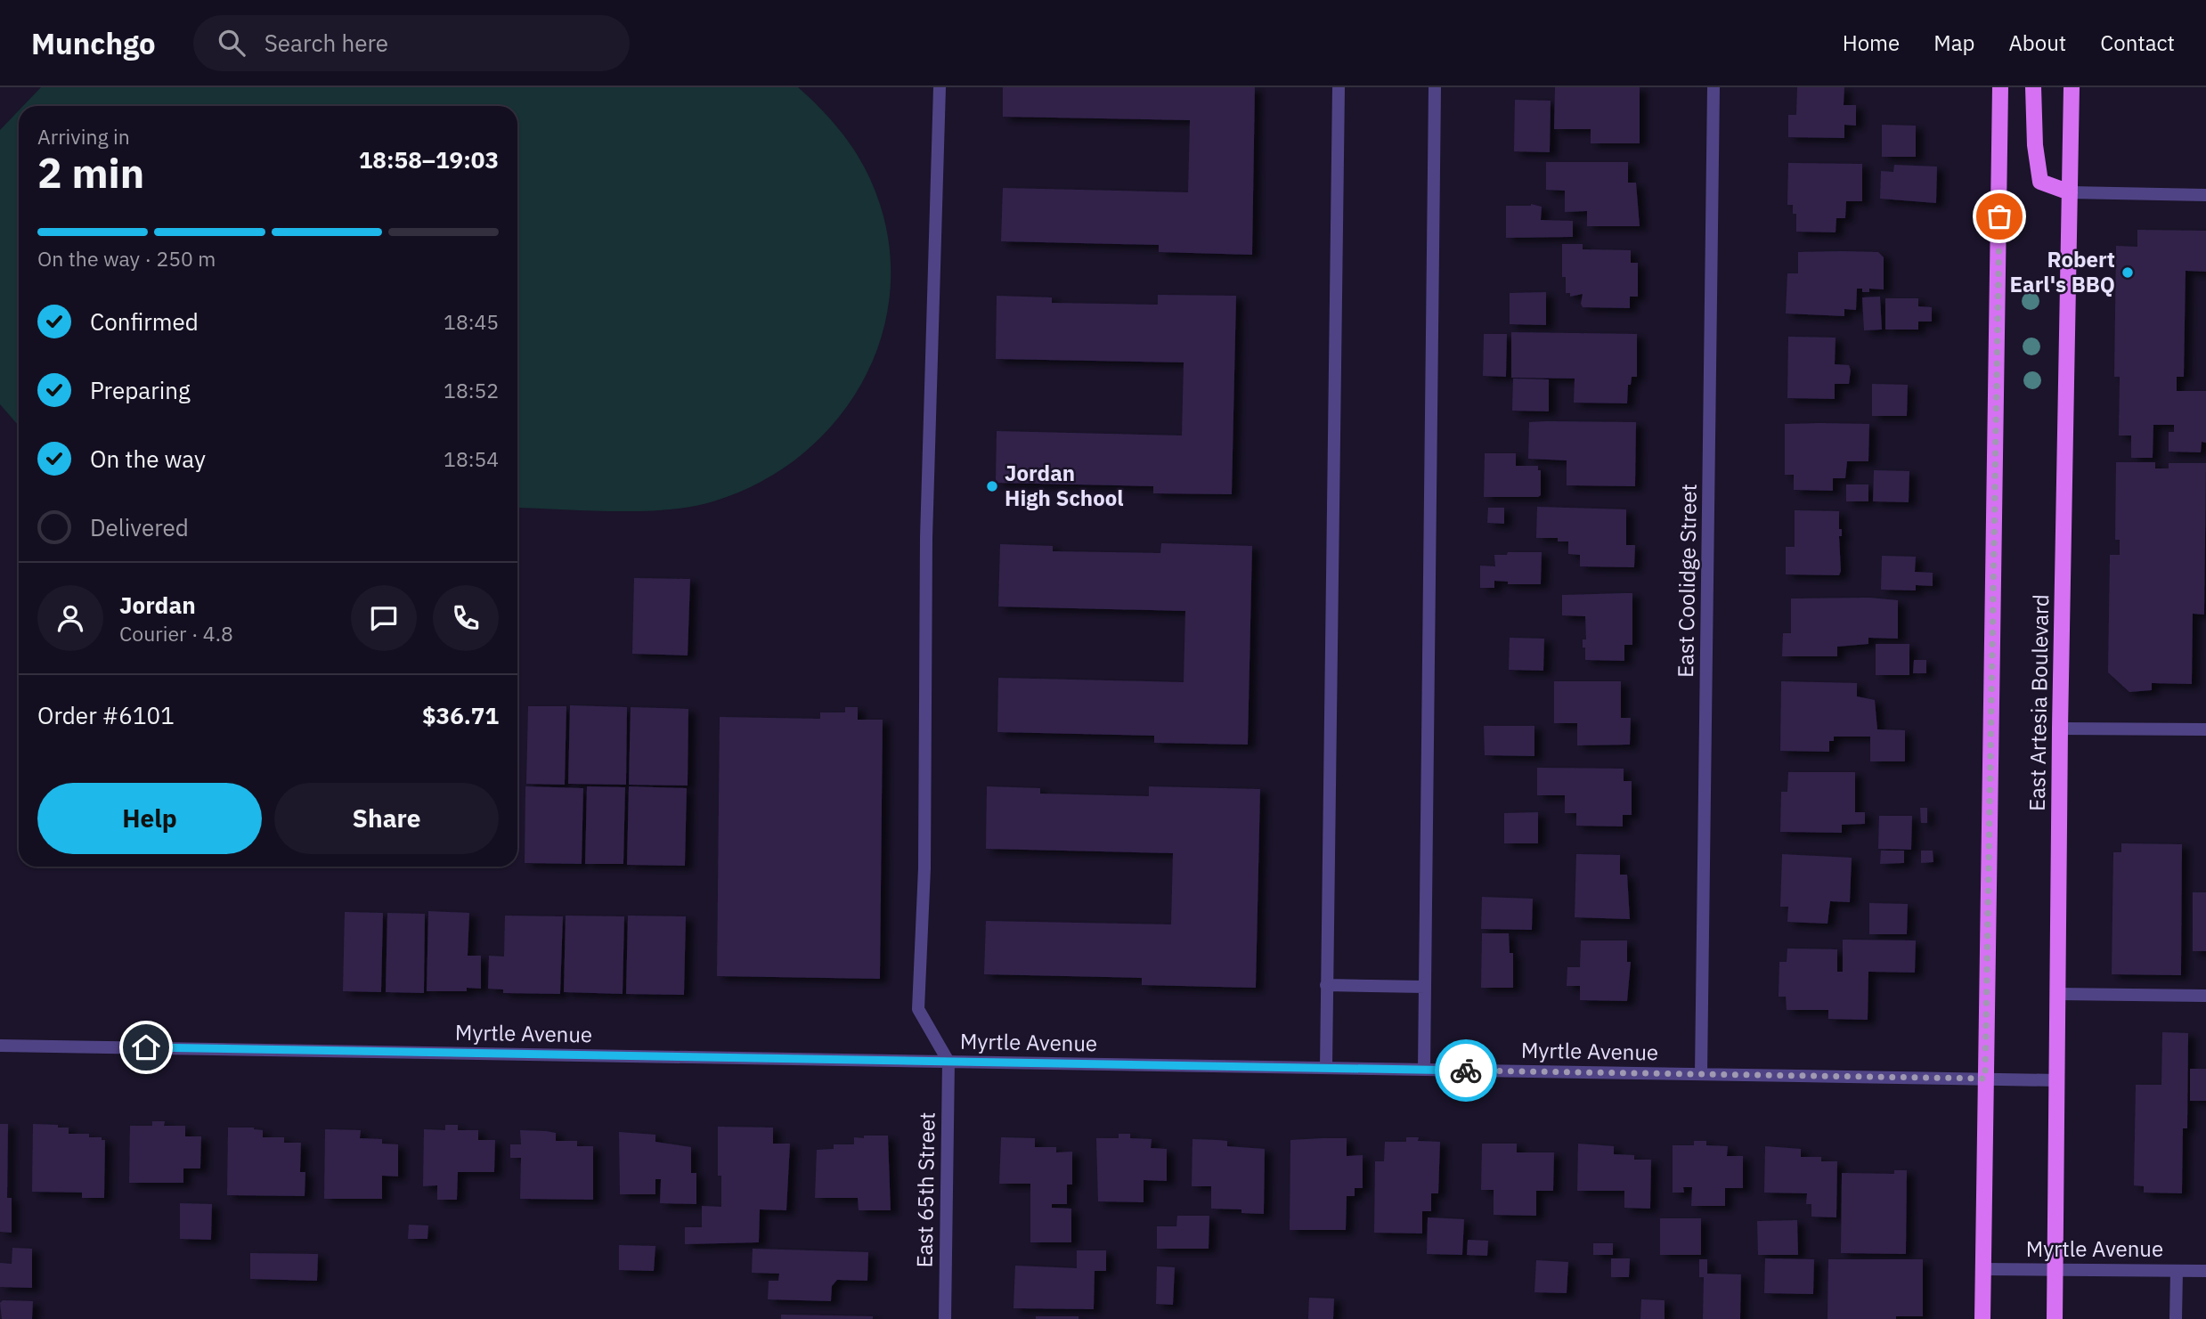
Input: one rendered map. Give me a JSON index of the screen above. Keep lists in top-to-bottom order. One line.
{"streets":{"main road":["East Artesia Boulevard"],"street":["East Coolidge Street","Myrtle Avenue","East 65th Street"]},"crossings":[["East Coolidge Street","Myrtle Avenue"],["East Artesia Boulevard","Myrtle Avenue"],["Myrtle Avenue","East 65th Street"]],"places":["Robert Earl's BBQ","Jordan High School"],"page":{"header":"Munchgo","search":"Search here","nav":["Home","Map","About","Contact"],"heading":["2 min","Arriving in","18:58–19:03"],"panel":["Jordan","Courier · 4.8","Order #6101","$36.71"],"bar":"On the way · 250 m","list":[["Confirmed","18:45"],["Preparing","18:52"],["On the way","18:54"],"Delivered"],"buttons":["Help","Share"]}}
